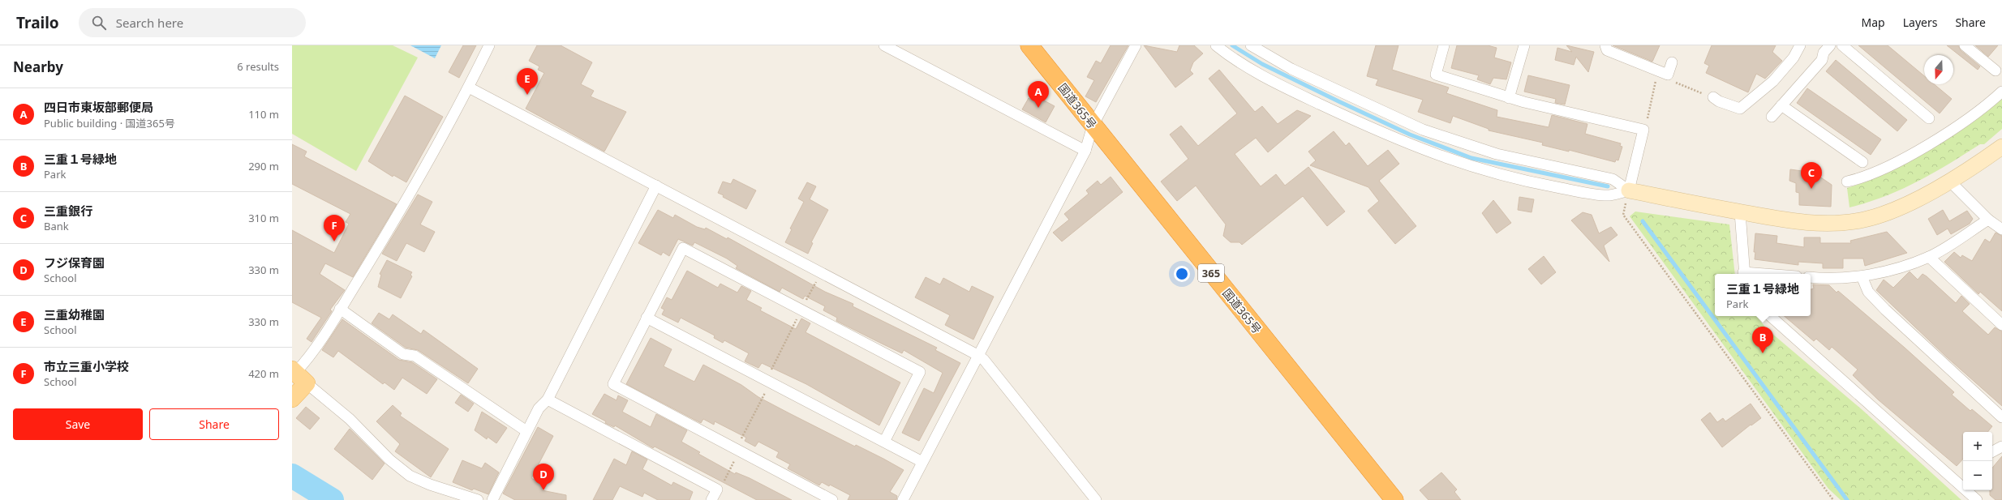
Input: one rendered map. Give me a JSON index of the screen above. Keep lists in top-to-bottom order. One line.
{"streets":{"highway":["国道365号","365"]},"north":"bottom","page":{"header":"Trailo","search":"Search here","nav":["Map","Layers","Share"],"heading":["Nearby","6 results"],"pins":["E","A","C","F","B","D"],"list":[{"mark":"A","name":"四日市東坂部郵便局","note":"Public building · 国道365号","value":"110 m"},{"mark":"B","name":"三重１号緑地","note":"Park","value":"290 m"},{"mark":"C","name":"三重銀行","note":"Bank","value":"310 m"},{"mark":"D","name":"フジ保育園","note":"School","value":"330 m"},{"mark":"E","name":"三重幼稚園","note":"School","value":"330 m"},{"mark":"F","name":"市立三重小学校","note":"School","value":"420 m"}],"popup":["三重１号緑地","Park"],"buttons":["Save","Share"],"map_buttons":["+","−"]}}
